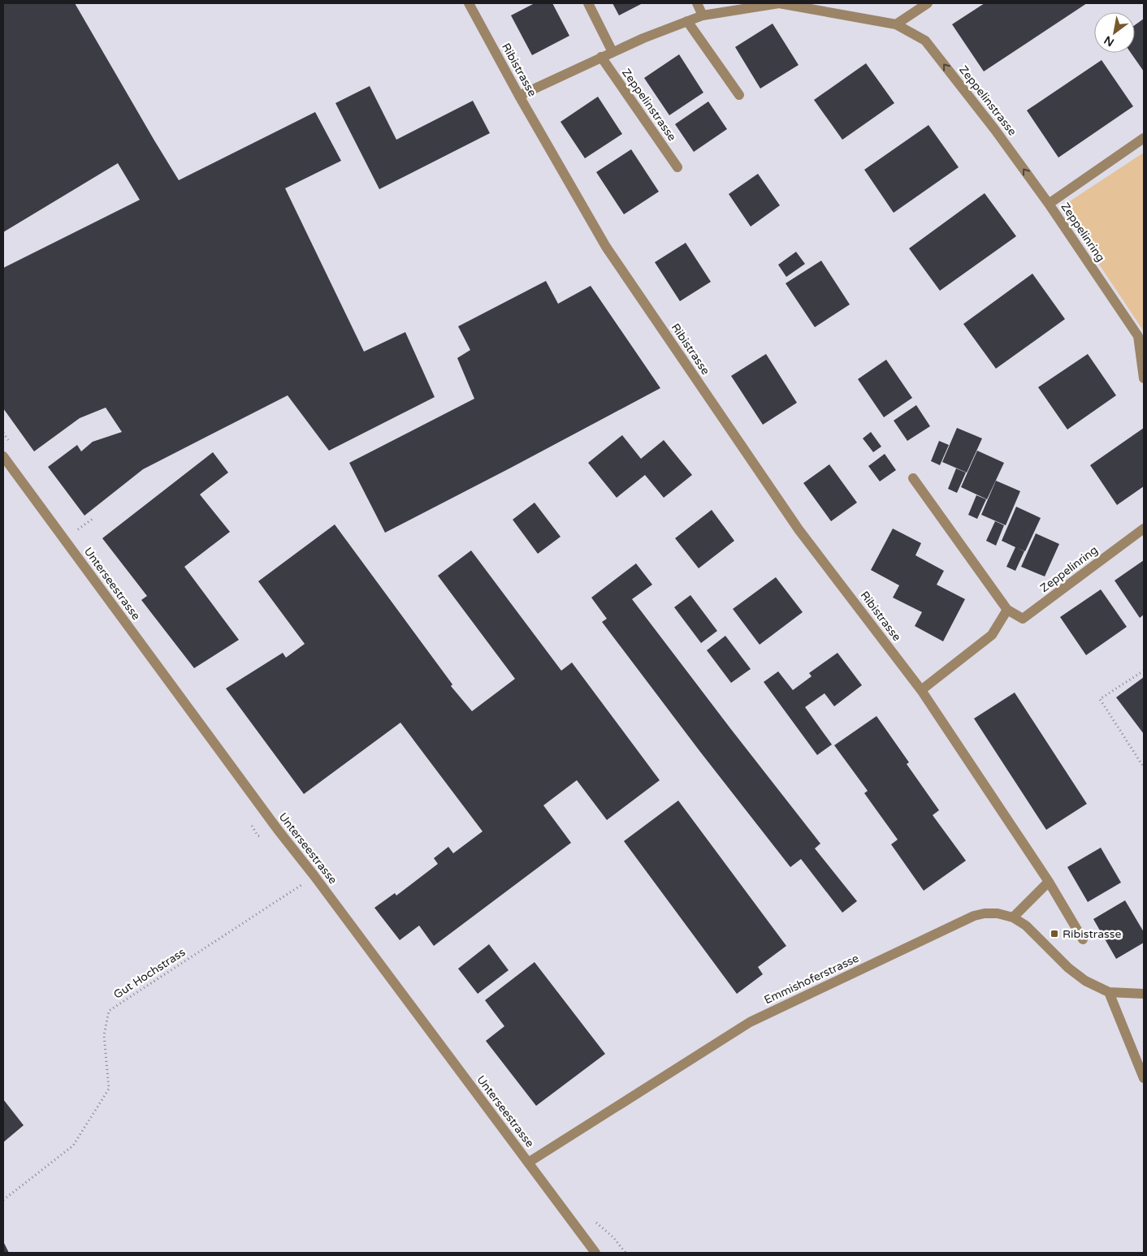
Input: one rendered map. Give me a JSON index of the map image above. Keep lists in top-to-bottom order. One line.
{"streets":{"street":["Ribistrasse","Zeppelinstrasse","Zeppelinring","Unterseestrasse","Emmishoferstrasse"],"path":["Gut Hochstrass"]},"crossings":[["Ribistrasse","Zeppelinstrasse"],["Zeppelinstrasse","Zeppelinring"],["Unterseestrasse","Gut Hochstrass"],["Unterseestrasse","Emmishoferstrasse"]],"places":{"transit":["Ribistrasse"]},"north":"bottom left"}
